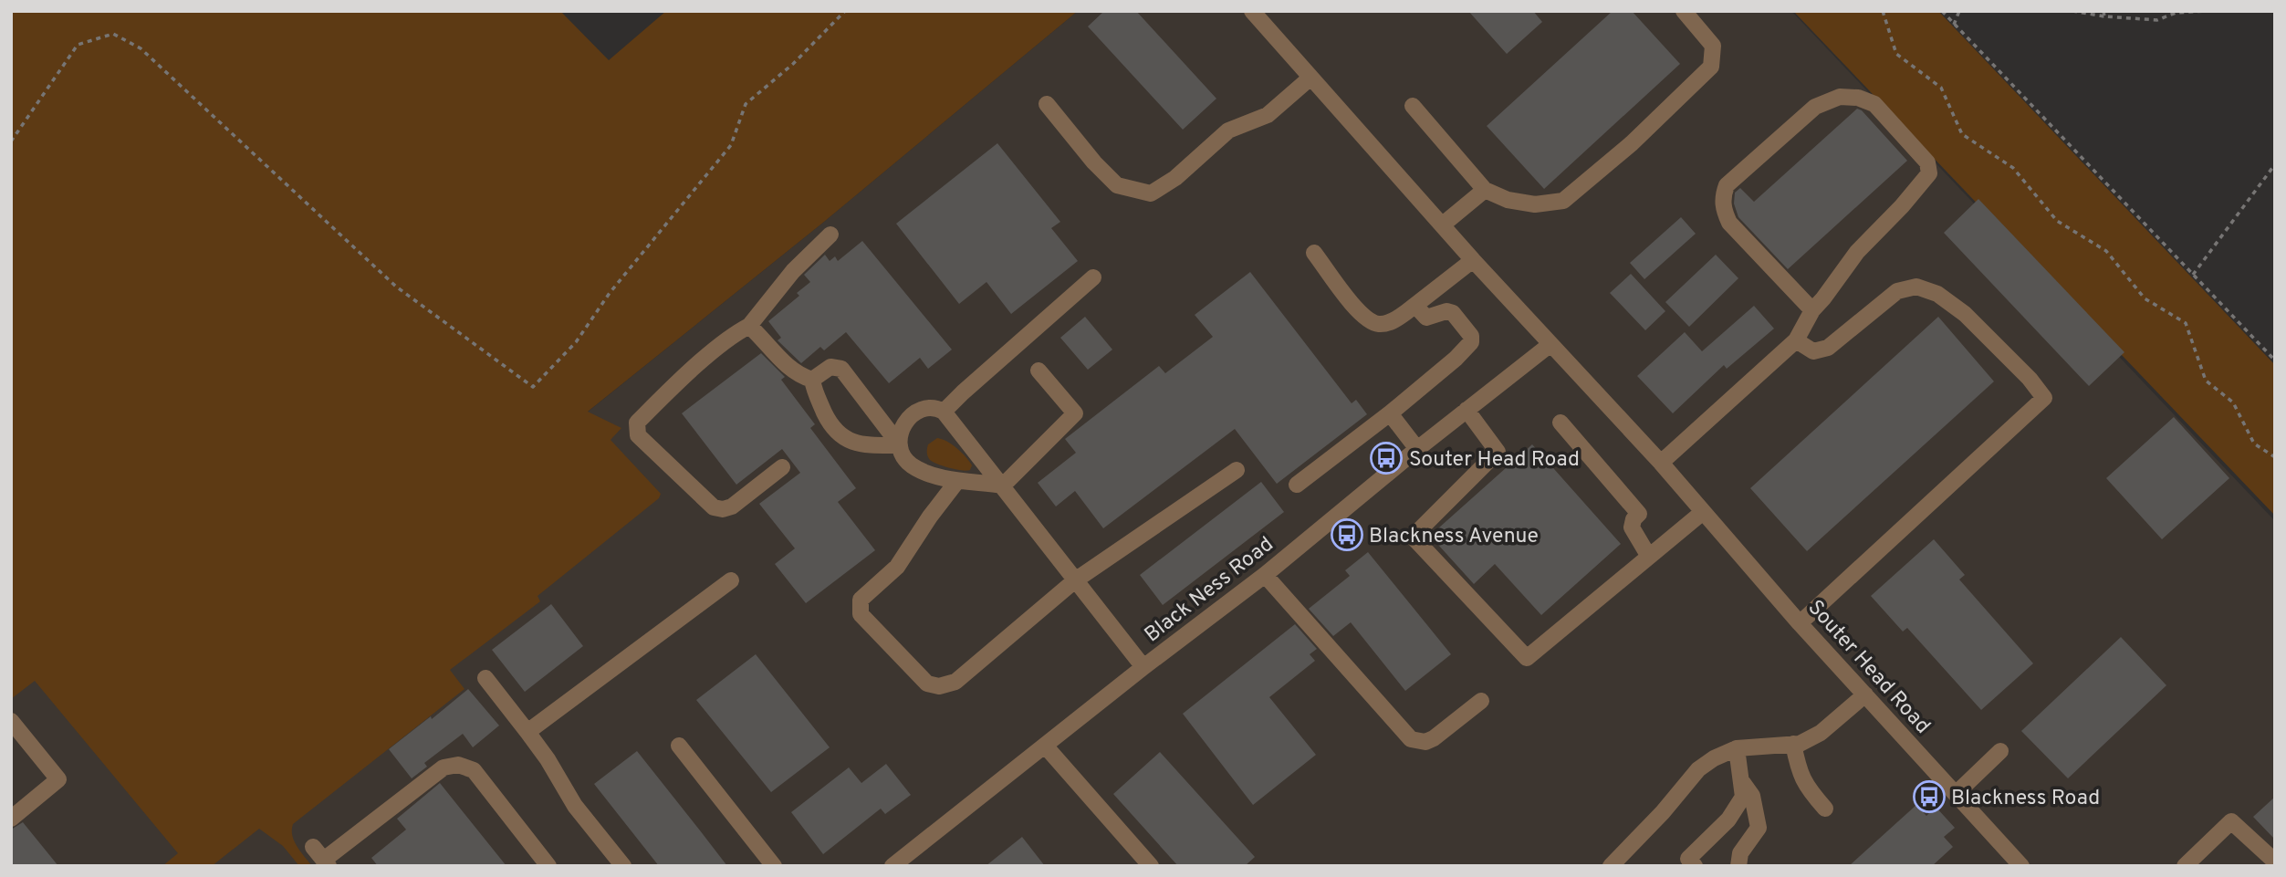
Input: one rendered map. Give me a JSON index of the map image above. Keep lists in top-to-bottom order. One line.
{"streets":{"street":["Black Ness Road","Souter Head Road"]},"crossings":[["Black Ness Road","Souter Head Road"]],"places":{"bus stop":["Souter Head Road","Blackness Avenue","Blackness Road"]}}
